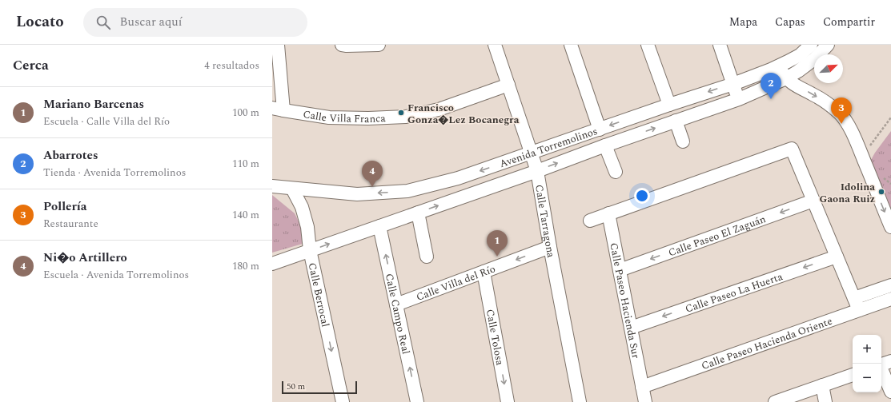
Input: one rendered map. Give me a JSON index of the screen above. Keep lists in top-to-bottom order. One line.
{"streets":{"street":["Calle Villa Franca","Avenida Torremolinos","Calle Tarragona","Calle Paseo El Zaguán","Calle Villa del Río","Calle Paseo La Huerta","Calle Berrocal","Calle Paseo Hacienda Sur","Calle Campo Real","Calle Tolosa","Calle Paseo Hacienda Oriente"]},"crossings":[["Calle Villa Franca","Calle Tarragona"],["Avenida Torremolinos","Calle Tarragona"],["Avenida Torremolinos","Calle Berrocal"],["Avenida Torremolinos","Calle Campo Real"],["Calle Tarragona","Calle Villa del Río"],["Calle Paseo El Zaguán","Calle Paseo Hacienda Sur"],["Calle Villa del Río","Calle Campo Real"],["Calle Villa del Río","Calle Tolosa"],["Calle Paseo La Huerta","Calle Paseo Hacienda Sur"],["Calle Paseo Hacienda Sur","Calle Paseo Hacienda Oriente"]],"one_way":["Calle Paseo El Zaguán","Calle Villa del Río","Calle Paseo La Huerta","Calle Berrocal","Calle Campo Real","Calle Tolosa"],"places":["Francisco Gonza�Lez Bocanegra","Idolina Gaona Ruiz"],"scale_bar":"50 m","north":"top right","page":{"header":"Locato","search":"Buscar aquí","nav":["Mapa","Capas","Compartir"],"heading":["Cerca","4 resultados"],"pins":["2","3","4","1"],"list":[{"mark":"1","name":"Mariano Barcenas","note":"Escuela · Calle Villa del Río","value":"100 m"},{"mark":"2","name":"Abarrotes","note":"Tienda · Avenida Torremolinos","value":"110 m"},{"mark":"3","name":"Pollería","note":"Restaurante","value":"140 m"},{"mark":"4","name":"Ni�o Artillero","note":"Escuela · Avenida Torremolinos","value":"180 m"}],"map_buttons":["+","−"],"scale":"50 m"}}
